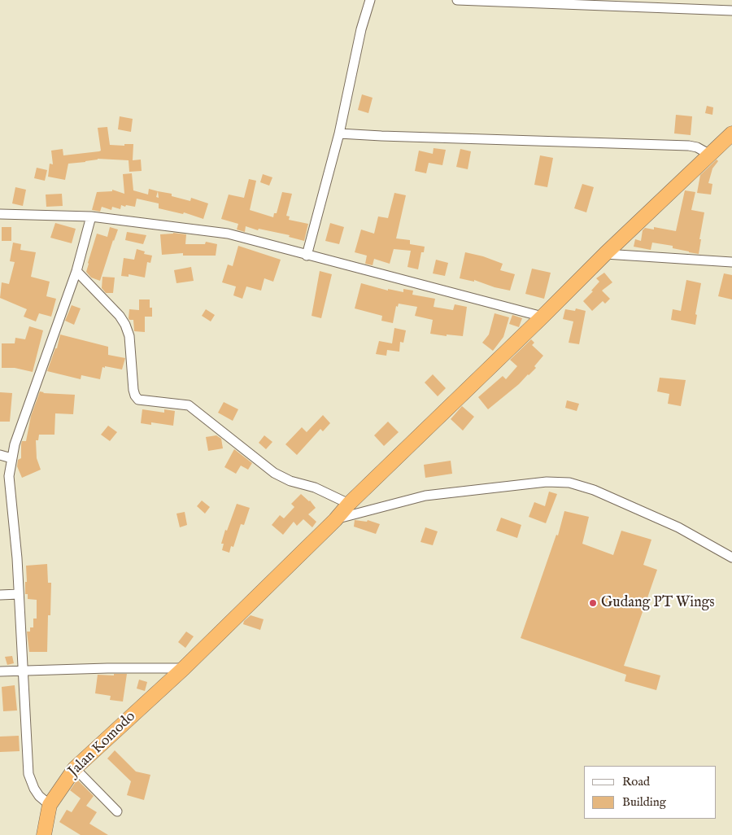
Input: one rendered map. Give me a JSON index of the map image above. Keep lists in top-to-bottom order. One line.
{"streets":{"highway":["Jalan Komodo"]},"places":["Gudang PT Wings"],"legend":["Road","Building"]}
